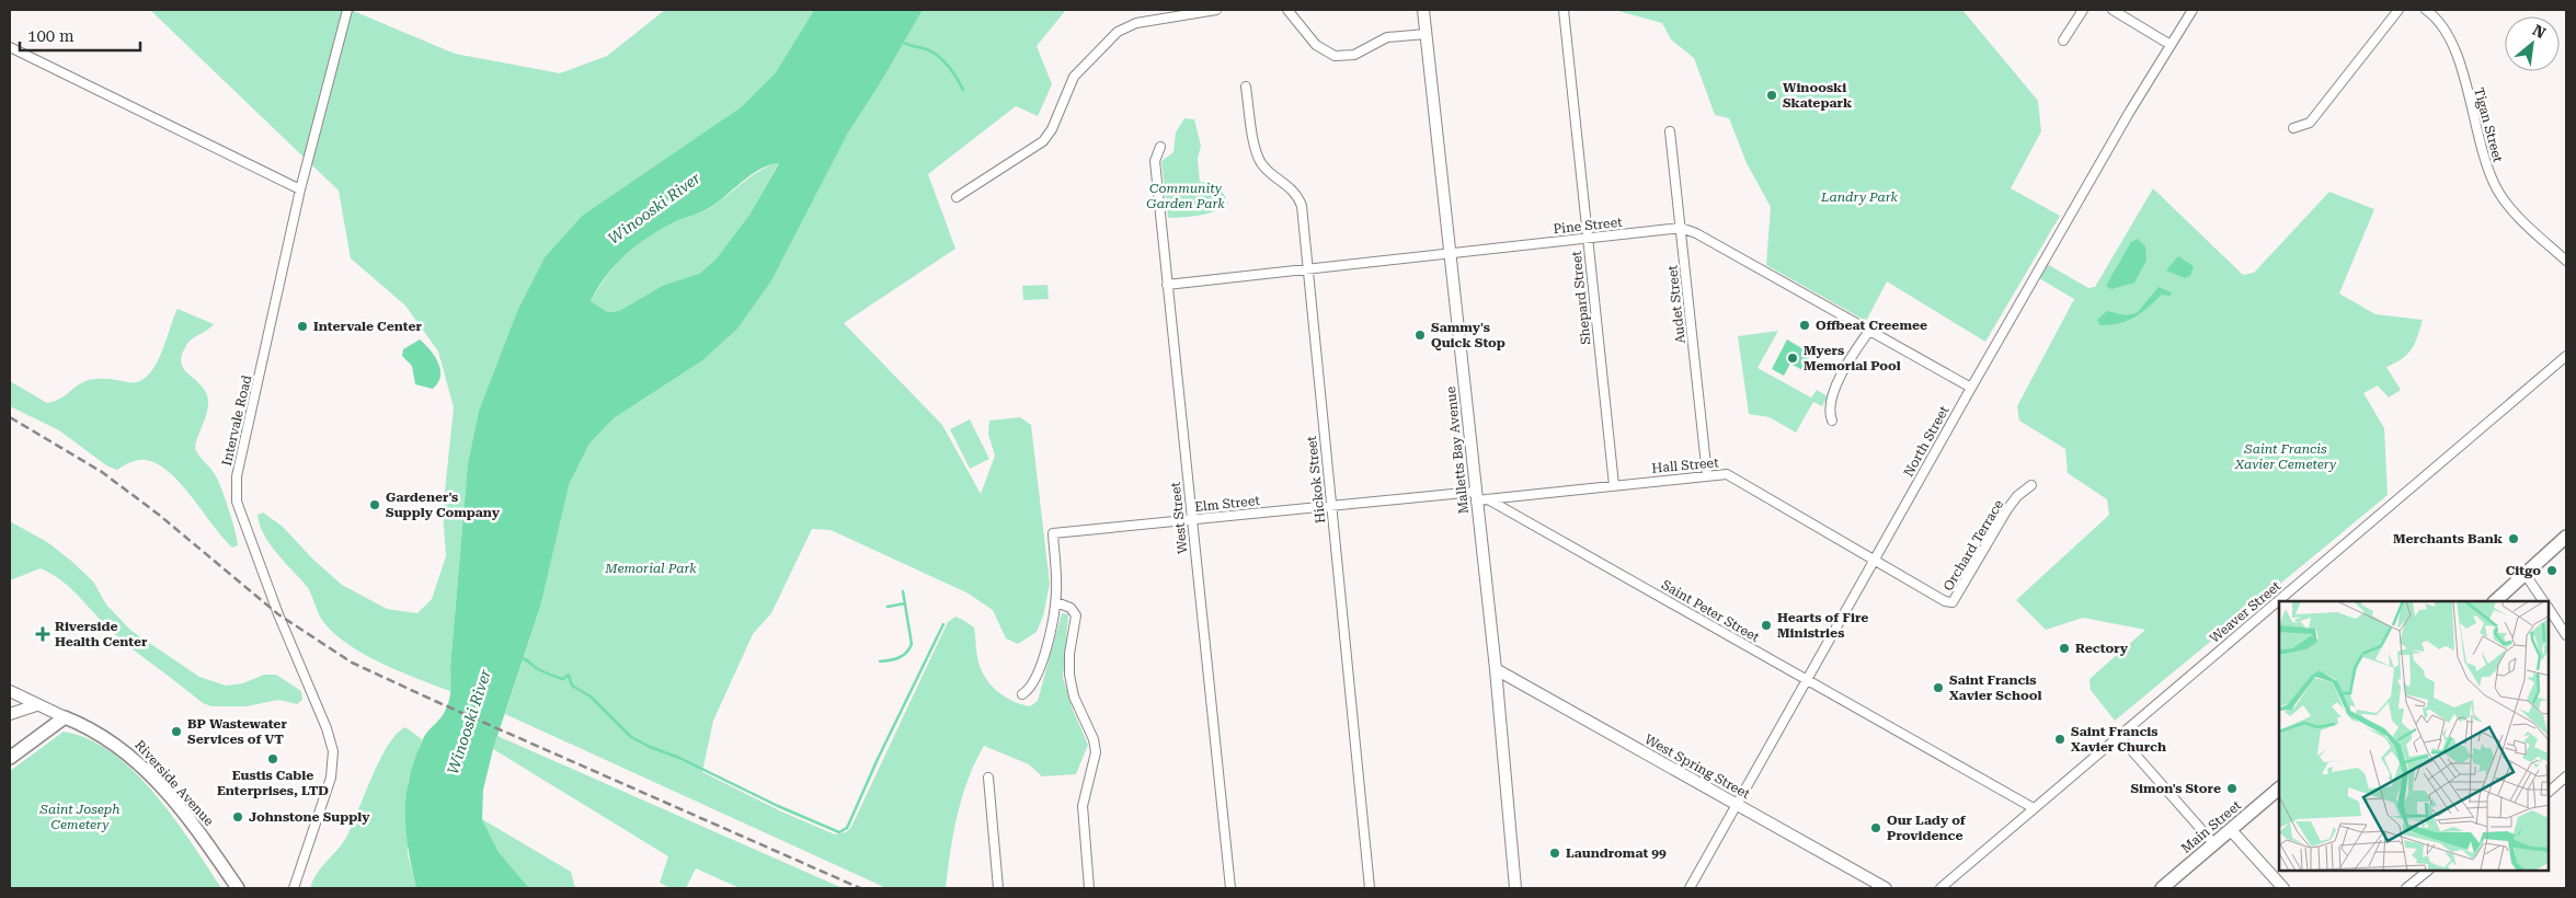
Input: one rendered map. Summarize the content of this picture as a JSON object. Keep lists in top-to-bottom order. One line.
{"streets":{"main road":["Riverside Avenue","Main Street"],"street":["Tigan Street","Pine Street","Shepard Street","Audet Street","Intervale Road","North Street","Malletts Bay Avenue","Hall Street","Hickok Street","Elm Street","West Street","Orchard Terrace","Saint Peter Street","Weaver Street","West Spring Street"]},"crossings":[["Pine Street","Shepard Street"],["Pine Street","Audet Street"],["Pine Street","Malletts Bay Avenue"],["Pine Street","Hickok Street"],["Pine Street","West Street"],["Shepard Street","Hall Street"],["Audet Street","Hall Street"],["North Street","Hall Street"],["North Street","Orchard Terrace"],["North Street","Saint Peter Street"],["North Street","West Spring Street"],["Malletts Bay Avenue","Hall Street"],["Malletts Bay Avenue","Elm Street"],["Malletts Bay Avenue","West Spring Street"],["Hall Street","Elm Street"],["Hall Street","Orchard Terrace"],["Hall Street","Saint Peter Street"],["Hickok Street","Elm Street"],["Elm Street","West Street"],["Saint Peter Street","Weaver Street"]],"water":["Winooski River"],"parks":["Community Garden Park","Landry Park","Saint Francis Xavier Cemetery","Memorial Park","Saint Joseph Cemetery"],"places":{"other":["Winooski Skatepark","Offbeat Creemee","Intervale Center","Sammy's Quick Stop","Myers Memorial Pool","Gardener's Supply Company","Merchants Bank","Citgo","Hearts of Fire Ministries","Rectory","Saint Francis Xavier School","BP Wastewater Services of VT","Saint Francis Xavier Church","Eustis Cable Enterprises, LTD","Simon's Store","Johnstone Supply","Our Lady of Providence","Laundromat 99"],"health":["Riverside Health Center"]},"scale_bar":"100 m","north":"top right"}
